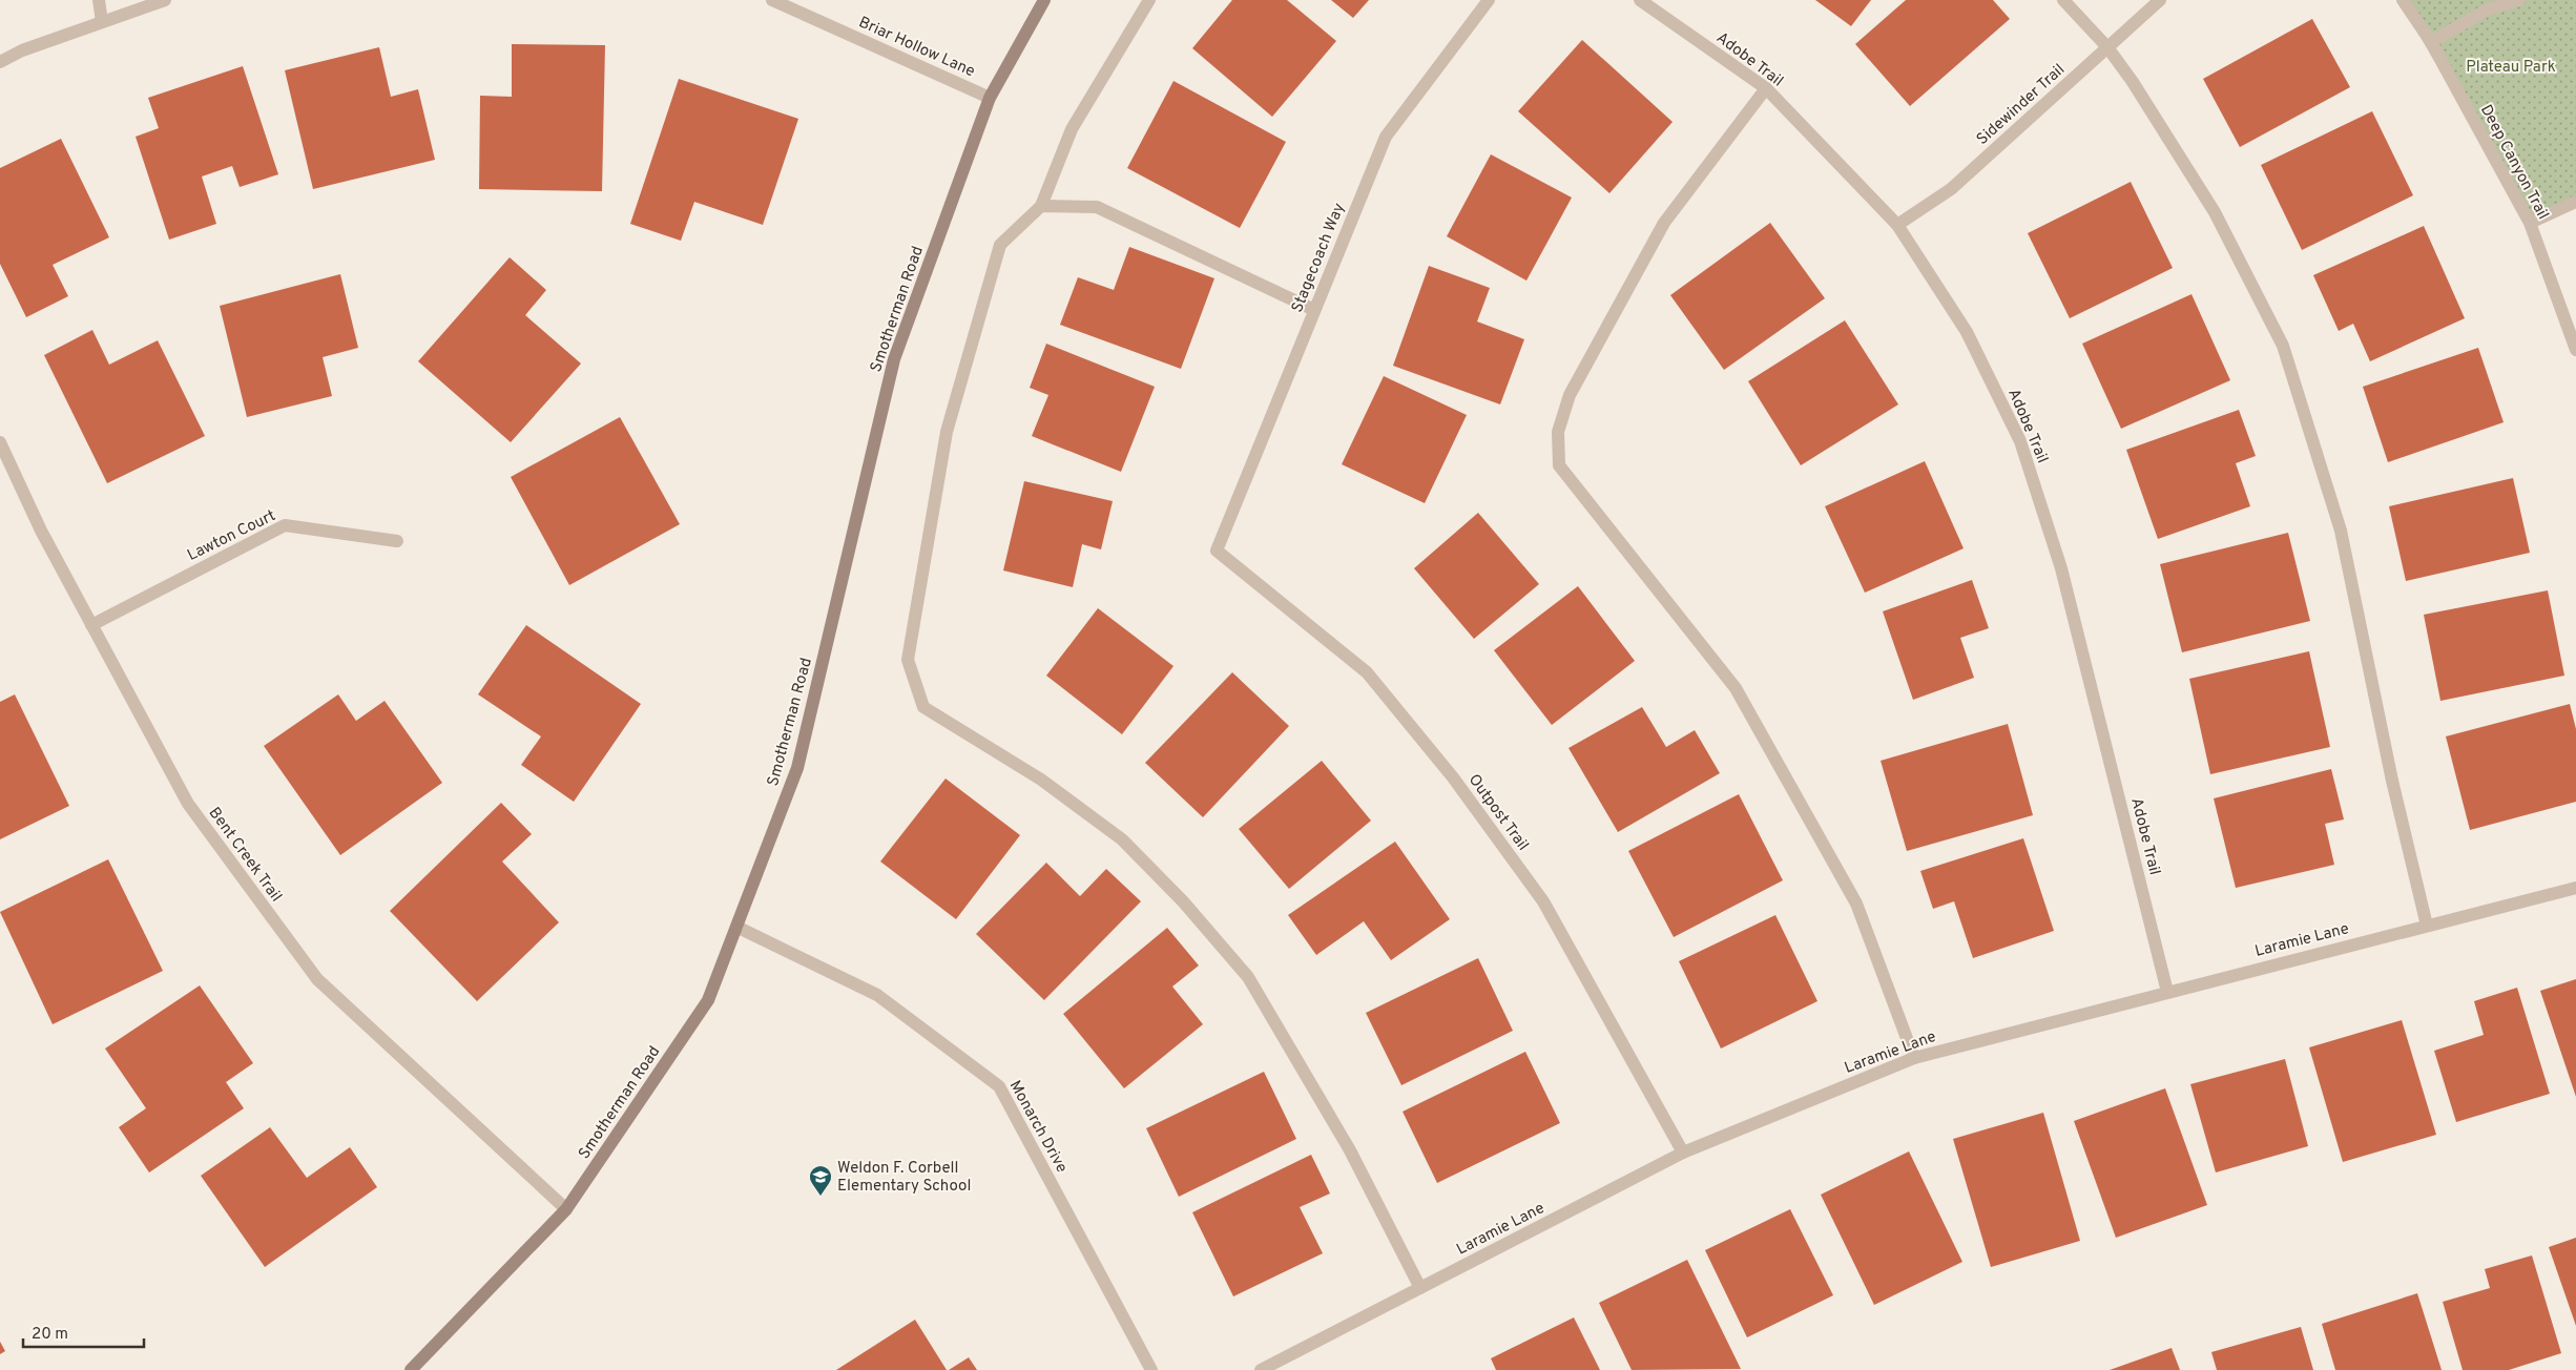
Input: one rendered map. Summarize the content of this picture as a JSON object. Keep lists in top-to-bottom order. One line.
{"streets":{"street":["Briar Hollow Lane","Adobe Trail","Sidewinder Trail","Deep Canyon Trail","Stagecoach Way","Smotherman Road","Lawton Court","Outpost Trail","Bent Creek Trail","Laramie Lane","Monarch Drive"]},"crossings":[["Briar Hollow Lane","Smotherman Road"],["Adobe Trail","Sidewinder Trail"],["Adobe Trail","Laramie Lane"],["Stagecoach Way","Outpost Trail"],["Smotherman Road","Bent Creek Trail"],["Smotherman Road","Monarch Drive"],["Lawton Court","Bent Creek Trail"],["Outpost Trail","Laramie Lane"]],"parks":["Plateau Park"],"places":{"school or university":["Weldon F. Corbell Elementary School"]},"scale_bar":"20 m"}
